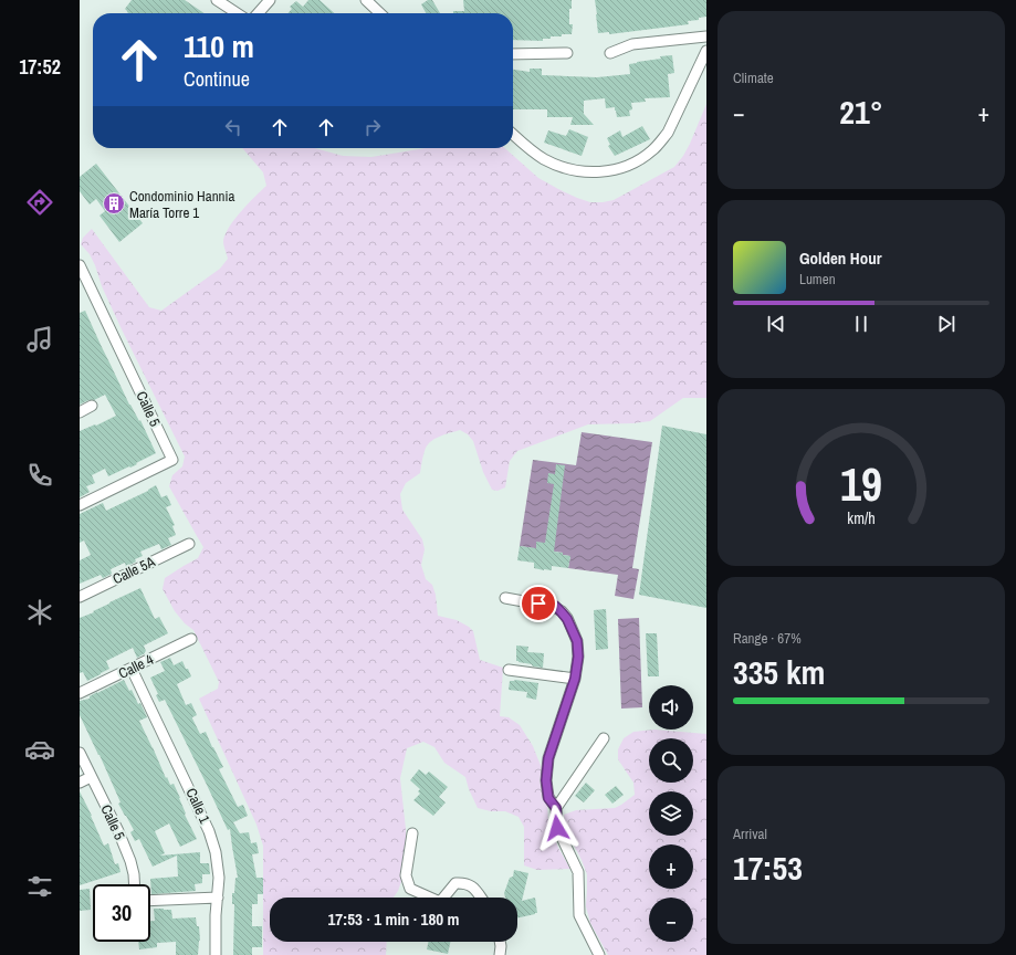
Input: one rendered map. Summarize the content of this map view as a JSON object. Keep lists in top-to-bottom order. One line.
{"streets":{"street":["Calle 5","Calle 5A","Calle 4","Calle 1"]},"crossings":[["Calle 4","Calle 1"]],"places":{"building":["Condominio Hannia María Torre 1"]},"page":{"tabs":"17:52","tile":["Climate",["Range · 67%","335 km"],["Arrival","17:53"]],"turn":["110 m","Continue"],"heat":["−","21°","+"],"song":["Golden Hour","Lumen"],"map_buttons":["+","−"],"limit":"30","trip":"17:53 · 1 min · 180 m","gauge":["19","km/h"]}}
